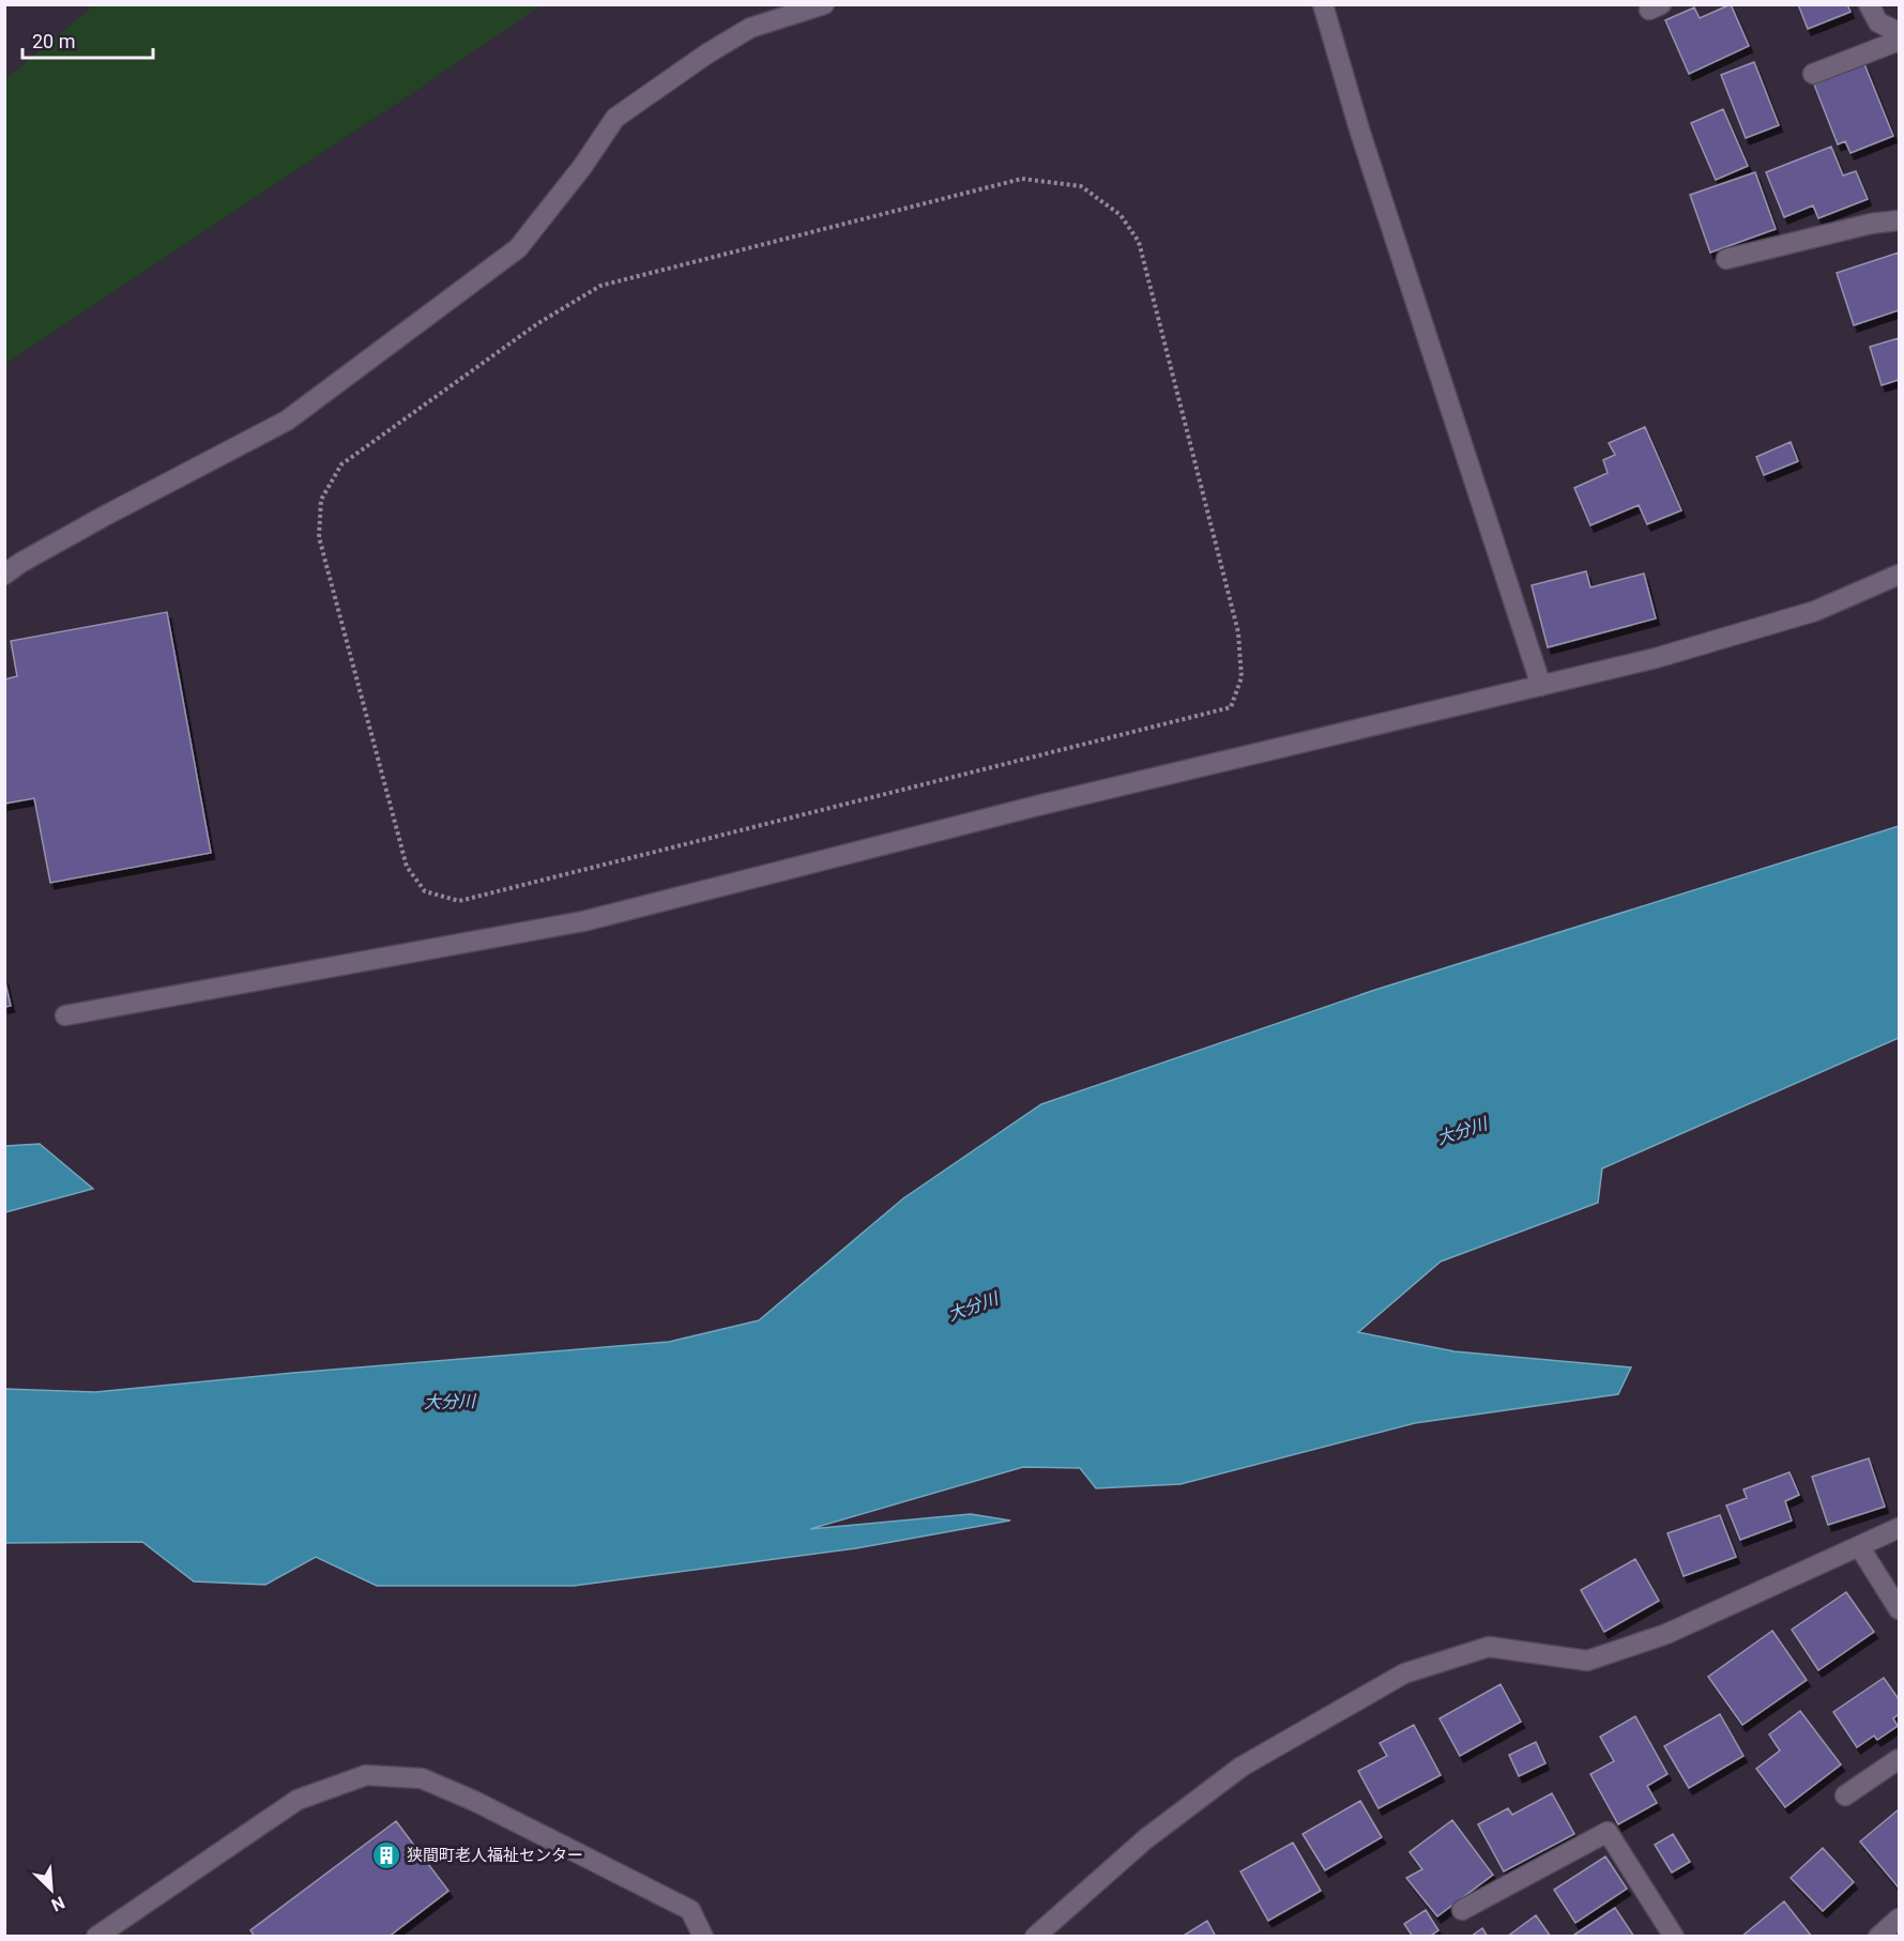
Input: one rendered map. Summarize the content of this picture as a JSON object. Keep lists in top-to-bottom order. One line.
{"water":["大分川"],"places":{"building":["狭間町老人福祉センター"]},"scale_bar":"20 m","north":"bottom right"}
